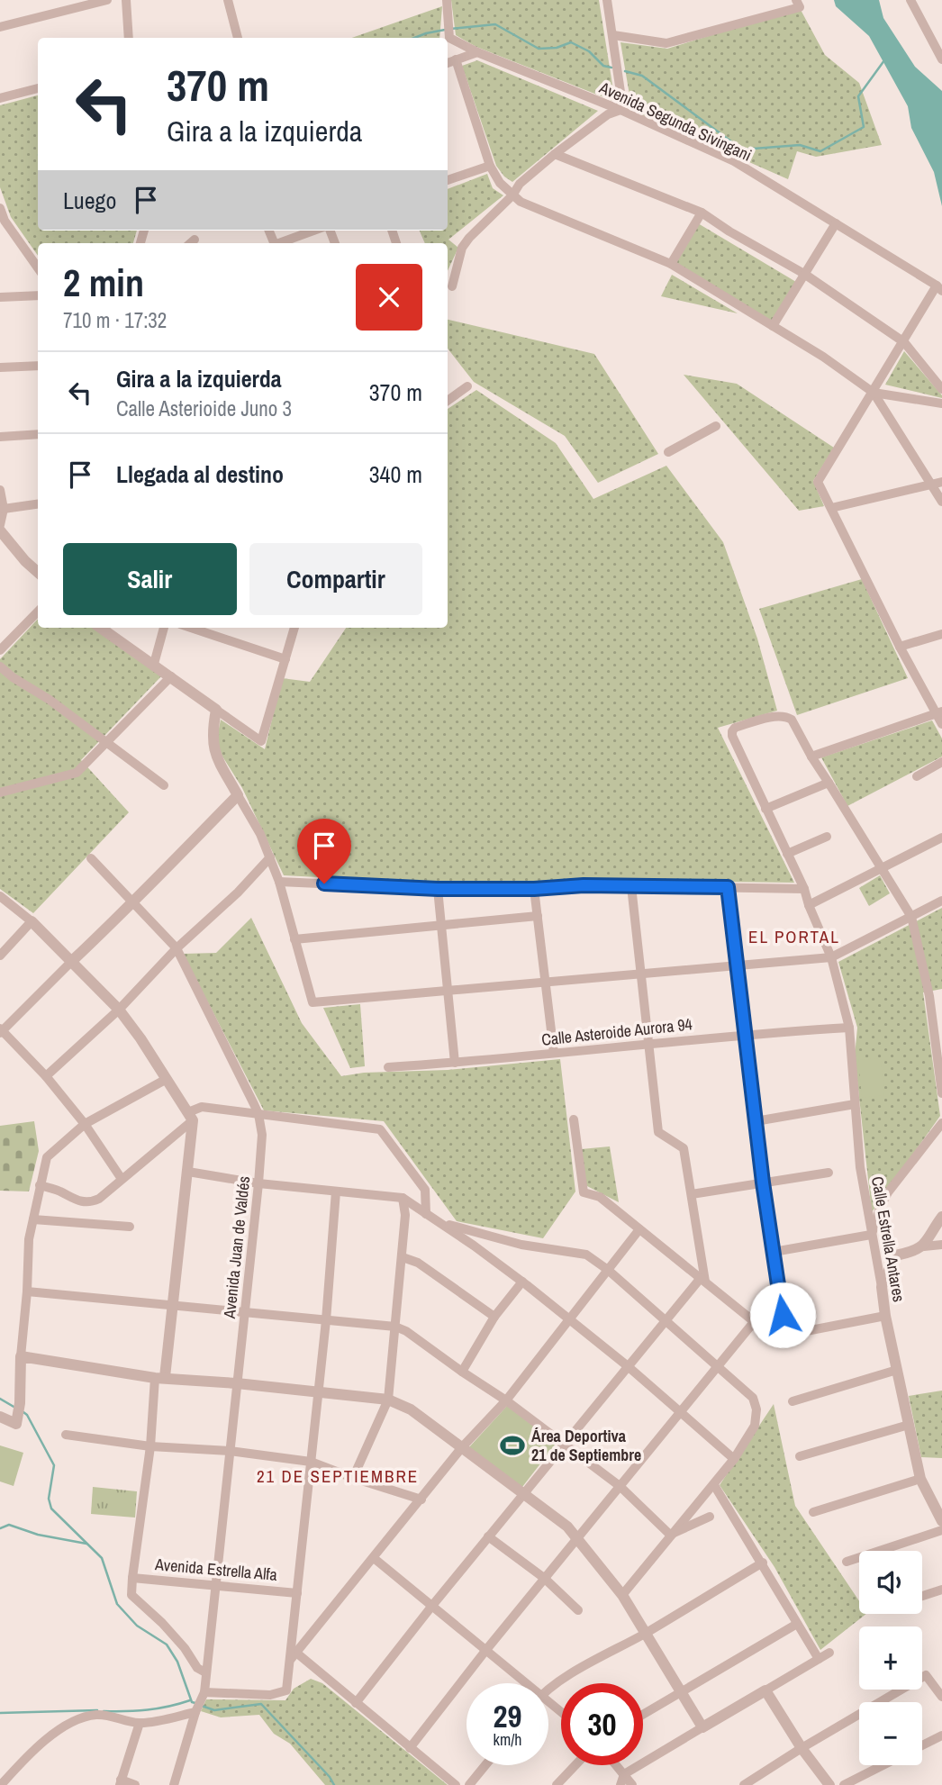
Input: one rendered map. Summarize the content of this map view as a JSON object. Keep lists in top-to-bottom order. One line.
{"streets":{"street":["Avenida Segunda Sivingani","Calle Asteroide Aurora 94","Calle Estrella Antares","Avenida Juan de Valdés","Avenida Estrella Alfa"]},"crossings":[["Calle Asteroide Aurora 94","Calle Estrella Antares"],["Avenida Juan de Valdés","Avenida Estrella Alfa"]],"districts":["EL PORTAL","21 DE SEPTIEMBRE"],"places":{"sports":["Área Deportiva 21 de Septiembre"]},"page":{"turn":["370 m","Gira a la izquierda"],"then":"Luego","heading":["2 min","710 m · 17:32"],"list":[{"name":"Gira a la izquierda","note":"Calle Asterioide Juno 3","value":"370 m"},{"name":"Llegada al destino","value":"340 m"}],"buttons":["Salir","Compartir"],"map_buttons":["+","−"],"speed":"29 km/h","limit":"30"}}
